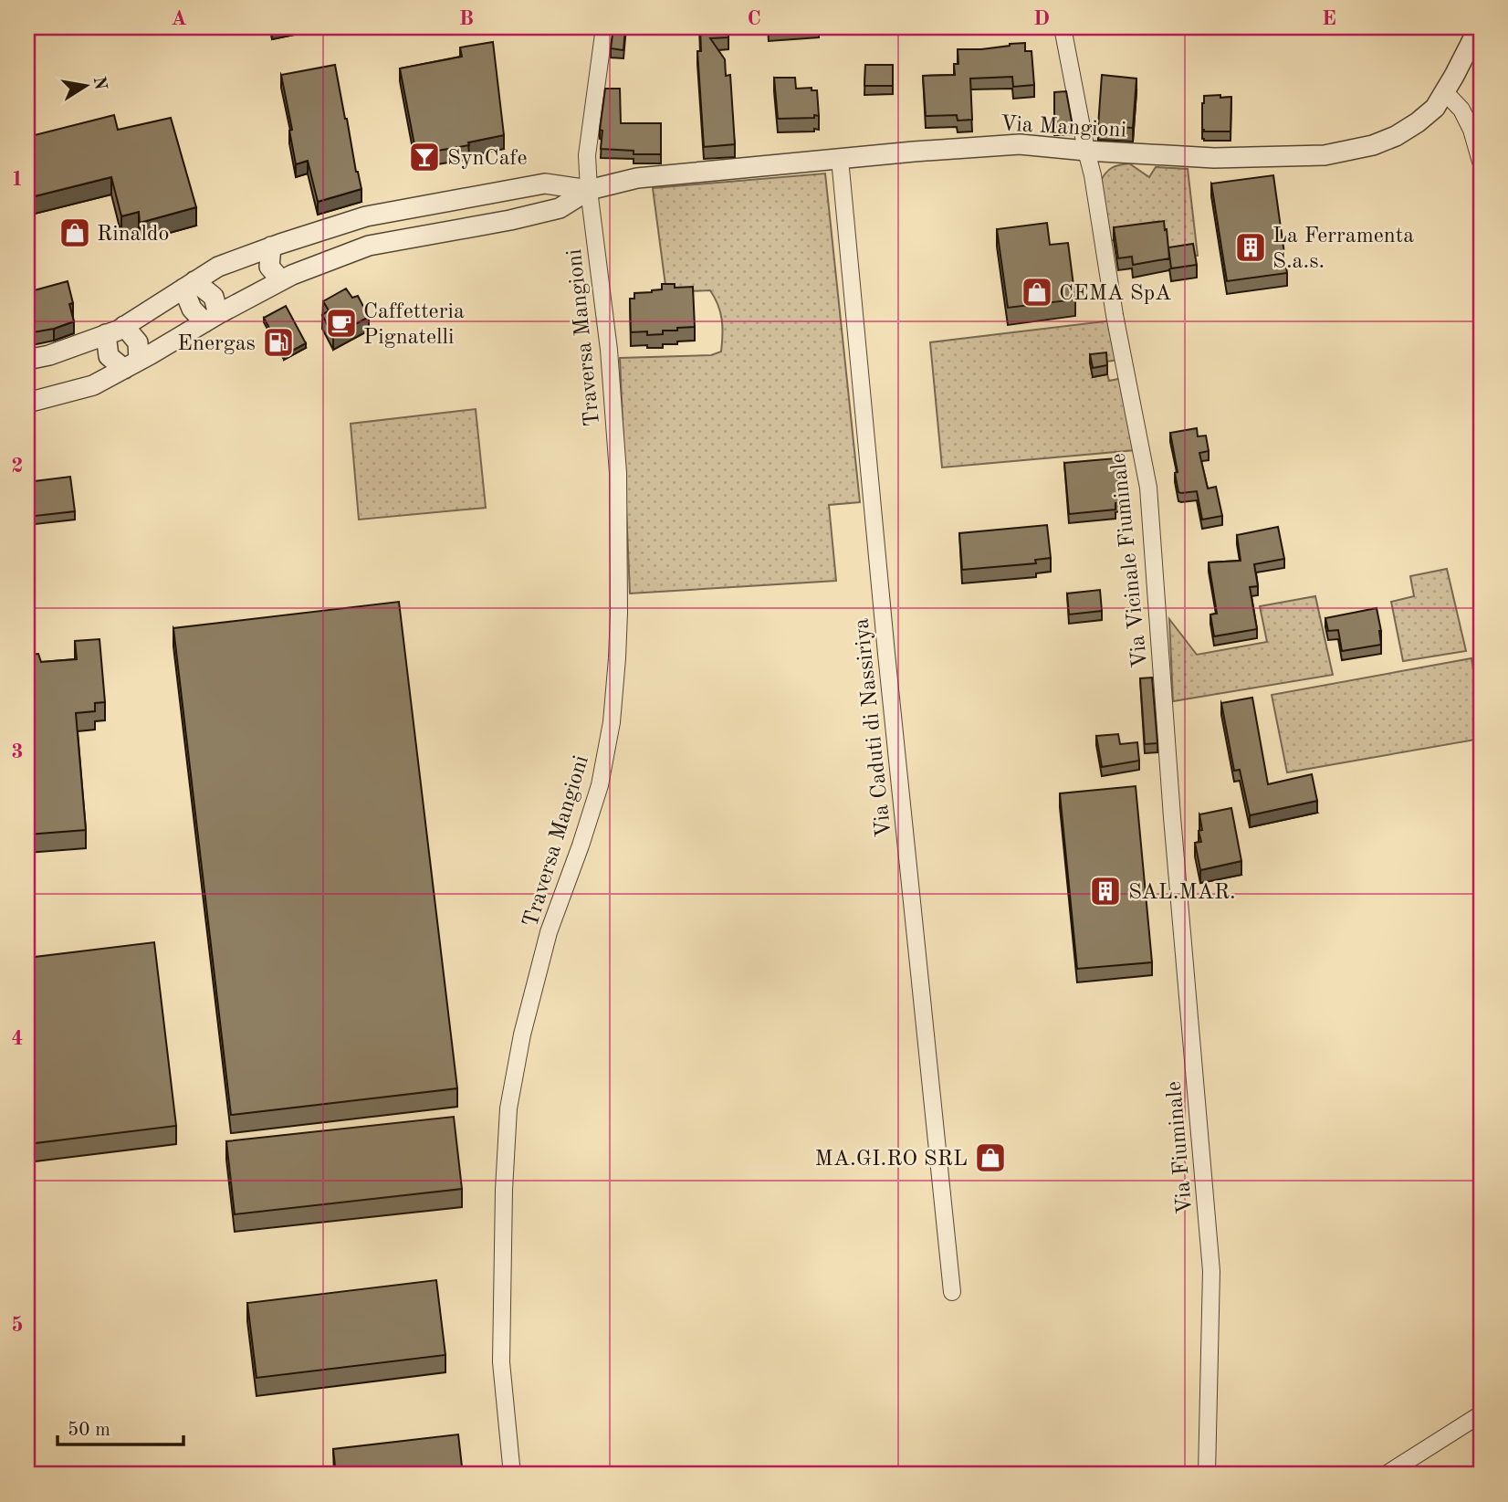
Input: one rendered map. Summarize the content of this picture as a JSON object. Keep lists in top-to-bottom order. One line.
{"streets":{"street":["Via Mangioni","Traversa Mangioni","Via Vicinale Fiuminale","Via Caduti di Nassiriya","Via Fiuminale"]},"crossings":[["Via Mangioni","Traversa Mangioni"],["Via Mangioni","Via Vicinale Fiuminale"],["Via Mangioni","Via Caduti di Nassiriya"],["Via Vicinale Fiuminale","Via Fiuminale"]],"places":{"bar":["SynCafe"],"shop":["Rinaldo","CEMA SpA","MA.GI.RO SRL"],"building":["La Ferramenta S.a.s.","SAL.MAR."],"cafe":["Caffetteria Pignatelli"],"fuel station":["Energas"]},"scale_bar":"50 m","north":"right","grid":{"columns":["A","B","C","D","E"],"rows":["1","2","3","4","5"]}}
